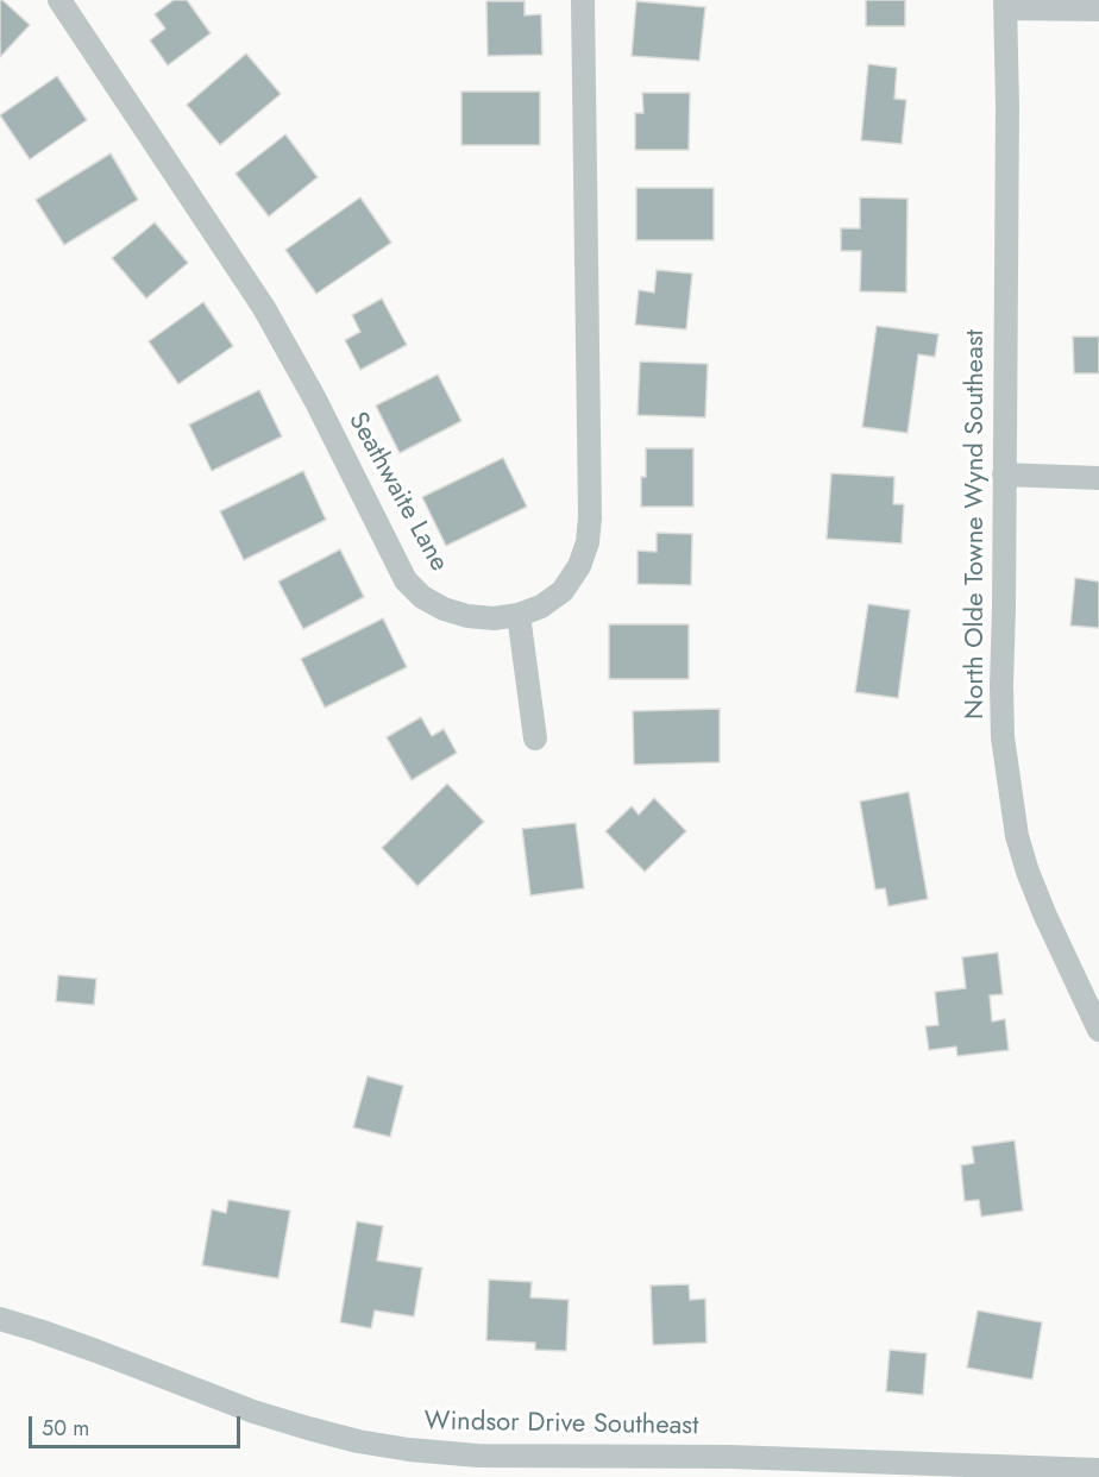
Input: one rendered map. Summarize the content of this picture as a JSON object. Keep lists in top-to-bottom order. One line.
{"streets":{"street":["Seathwaite Lane","North Olde Towne Wynd Southeast","Windsor Drive Southeast"]},"scale_bar":"50 m"}
